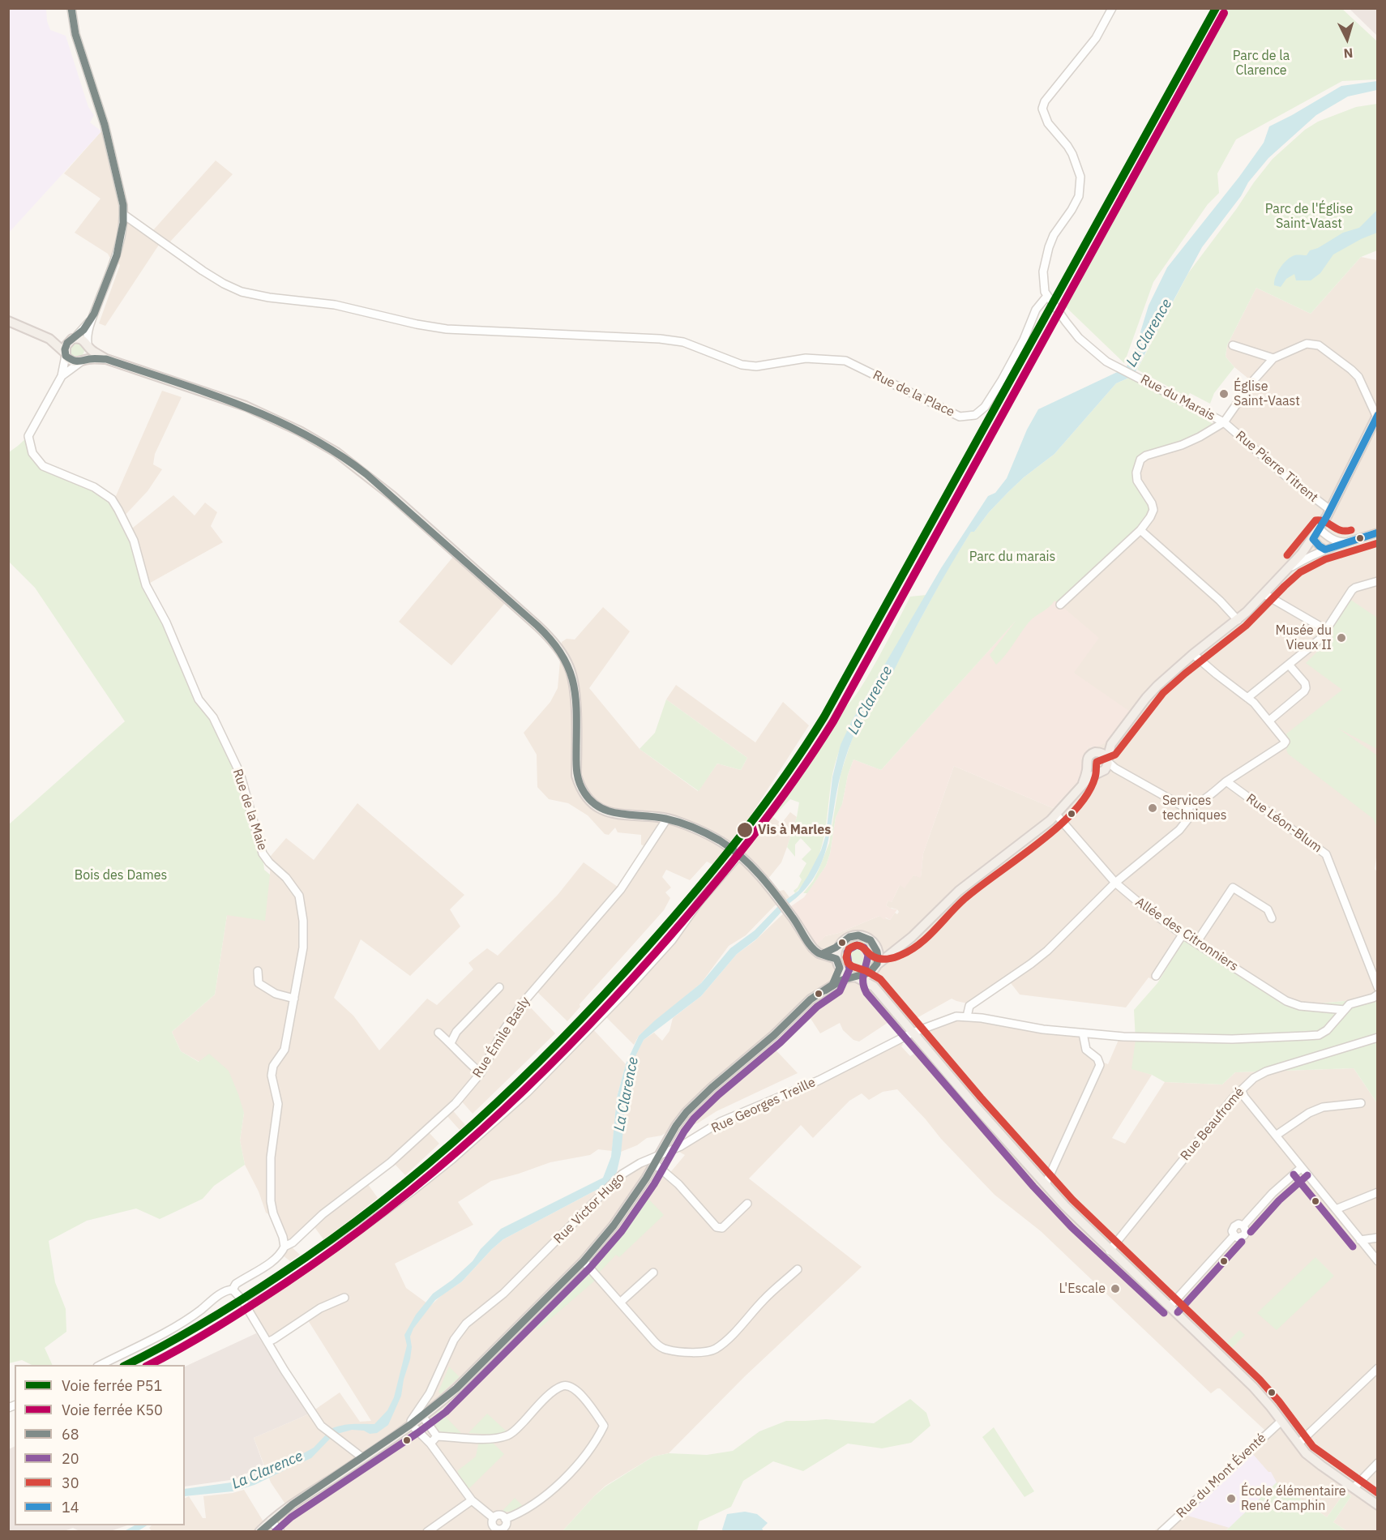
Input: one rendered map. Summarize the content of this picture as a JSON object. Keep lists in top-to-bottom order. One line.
{"streets":{"street":["Rue de la Place","Rue du Marais","Rue Pierre Titrent","Rue de la Maie","Rue Léon-Blum","Allée des Citronniers","Rue Émile Basly","Rue Georges Treille","Rue Beaufromé","Rue Victor Hugo","Rue du Mont Éventé"]},"crossings":[["Rue de la Place","Rue du Marais"],["Rue du Marais","Rue Pierre Titrent"],["Rue de la Maie","Rue Émile Basly"],["Allée des Citronniers","Rue Georges Treille"],["Rue Georges Treille","Rue Victor Hugo"]],"water":["La Clarence"],"parks":["Parc de la Clarence","Parc de l'Église Saint-Vaast","Parc du marais","Bois des Dames"],"places":["Église Saint-Vaast","Musée du Vieux II","Services techniques","Vis à Marles","L'Escale","École élémentaire René Camphin"],"lines":["rail line P51","transit line 68","rail line K50","transit line 14","transit line 30","transit line 20"],"legend":["Voie ferrée P51","Voie ferrée K50","68","20","30","14"],"north":"bottom"}
